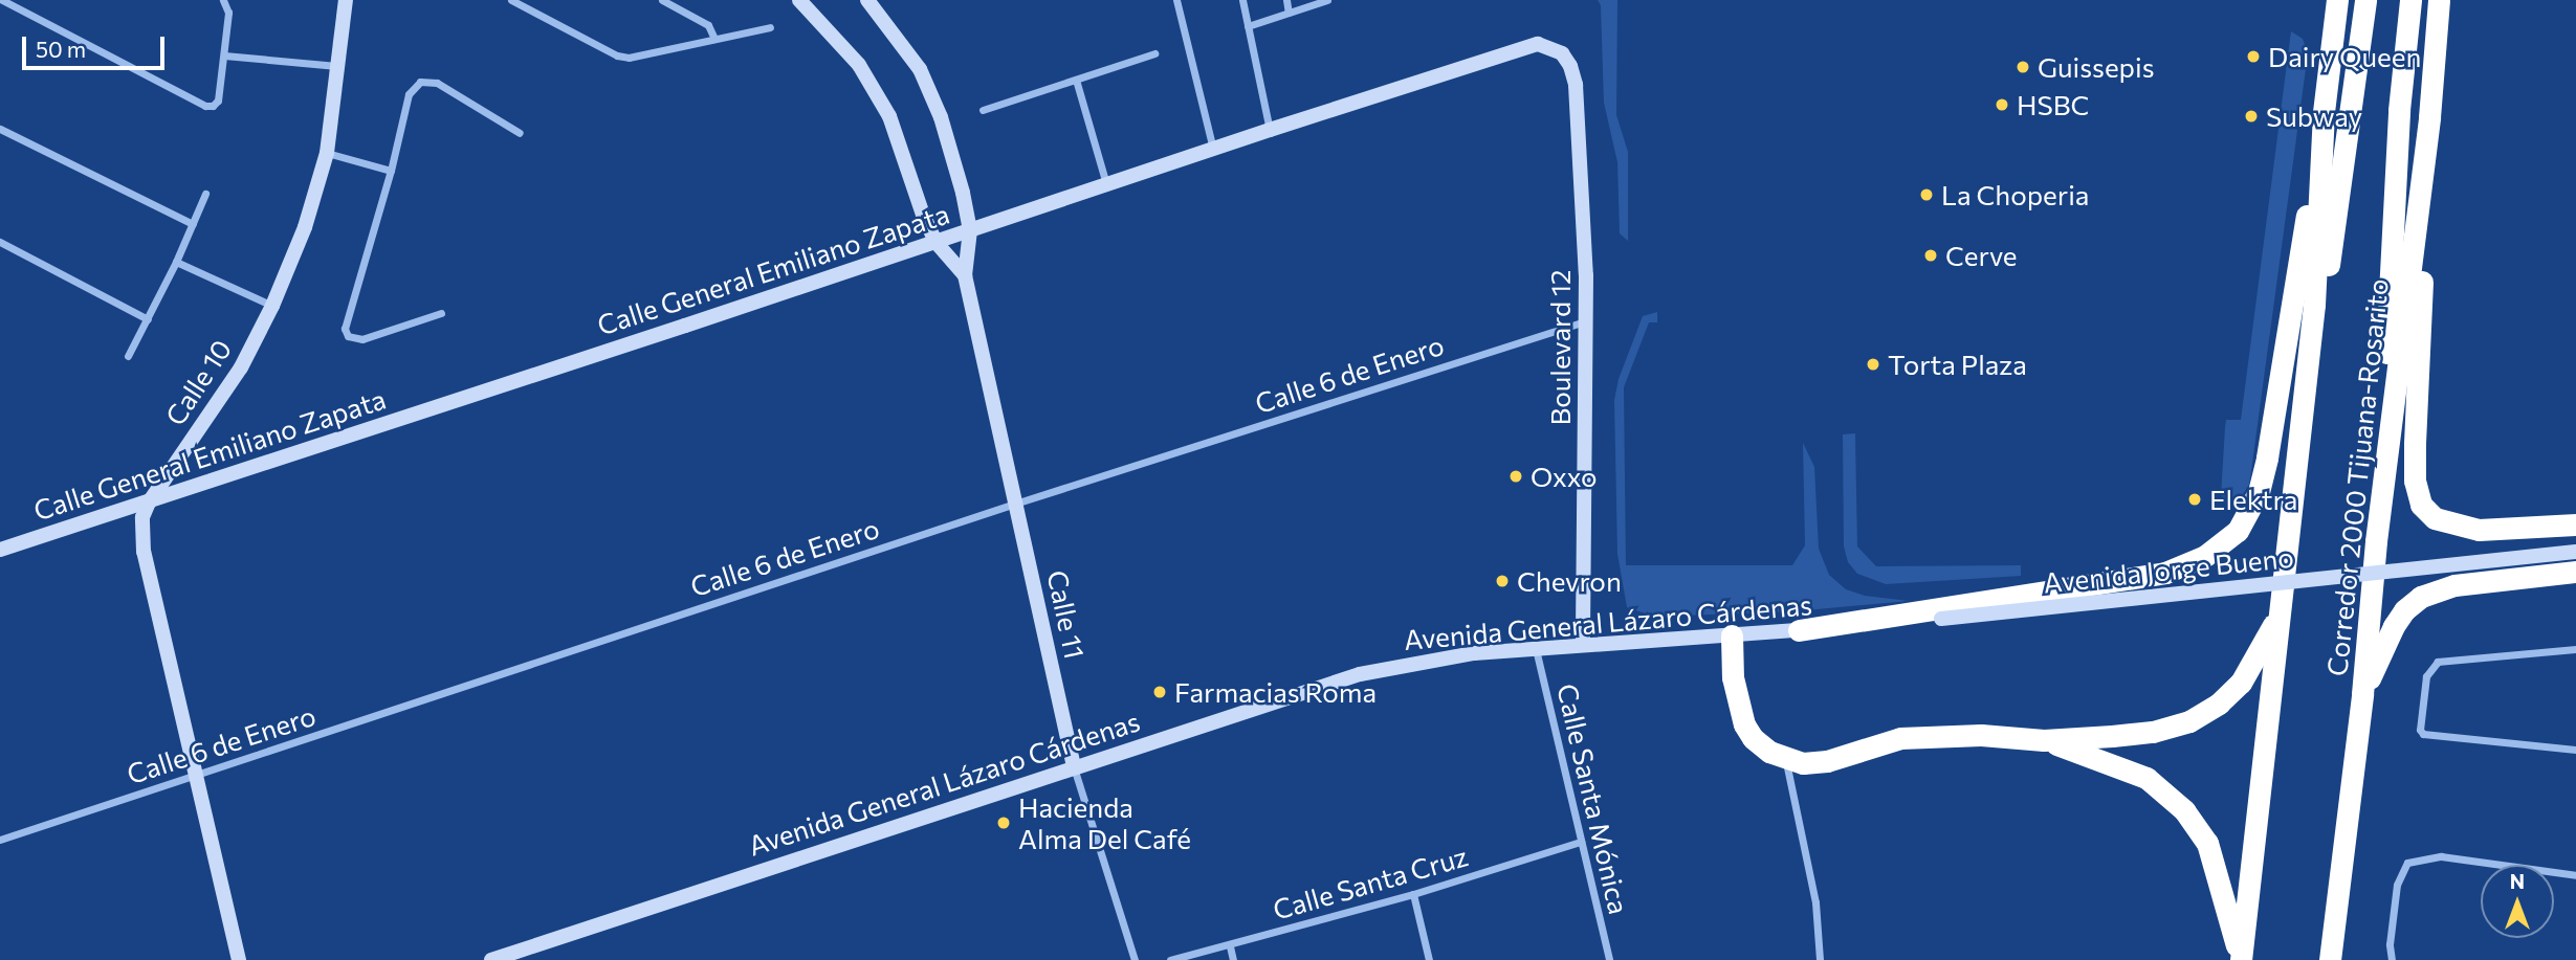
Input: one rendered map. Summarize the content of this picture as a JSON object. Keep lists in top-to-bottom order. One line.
{"streets":{"highway":["Corredor 2000 Tijuana-Rosarito"],"main road":["Calle General Emiliano Zapata","Boulevard 12","Calle 10","Avenida Jorge Bueno","Calle 11","Avenida General Lázaro Cárdenas"],"street":["Calle 6 de Enero","Calle Santa Mónica","Calle Santa Cruz"]},"crossings":[["Calle General Emiliano Zapata","Boulevard 12"],["Calle General Emiliano Zapata","Calle 10"],["Calle General Emiliano Zapata","Calle 11"],["Boulevard 12","Calle 6 de Enero"],["Boulevard 12","Avenida General Lázaro Cárdenas"],["Calle 6 de Enero","Calle 10"],["Calle 6 de Enero","Calle 11"],["Avenida Jorge Bueno","Avenida General Lázaro Cárdenas"],["Calle 11","Avenida General Lázaro Cárdenas"],["Avenida General Lázaro Cárdenas","Calle Santa Mónica"],["Calle Santa Mónica","Calle Santa Cruz"]],"places":["Dairy Queen","Guissepis","HSBC","Subway","La Choperia","Cerve","Torta Plaza","Oxxo","Elektra","Chevron","Farmacias Roma","Hacienda Alma Del Café"],"scale_bar":"50 m","north":"top"}
